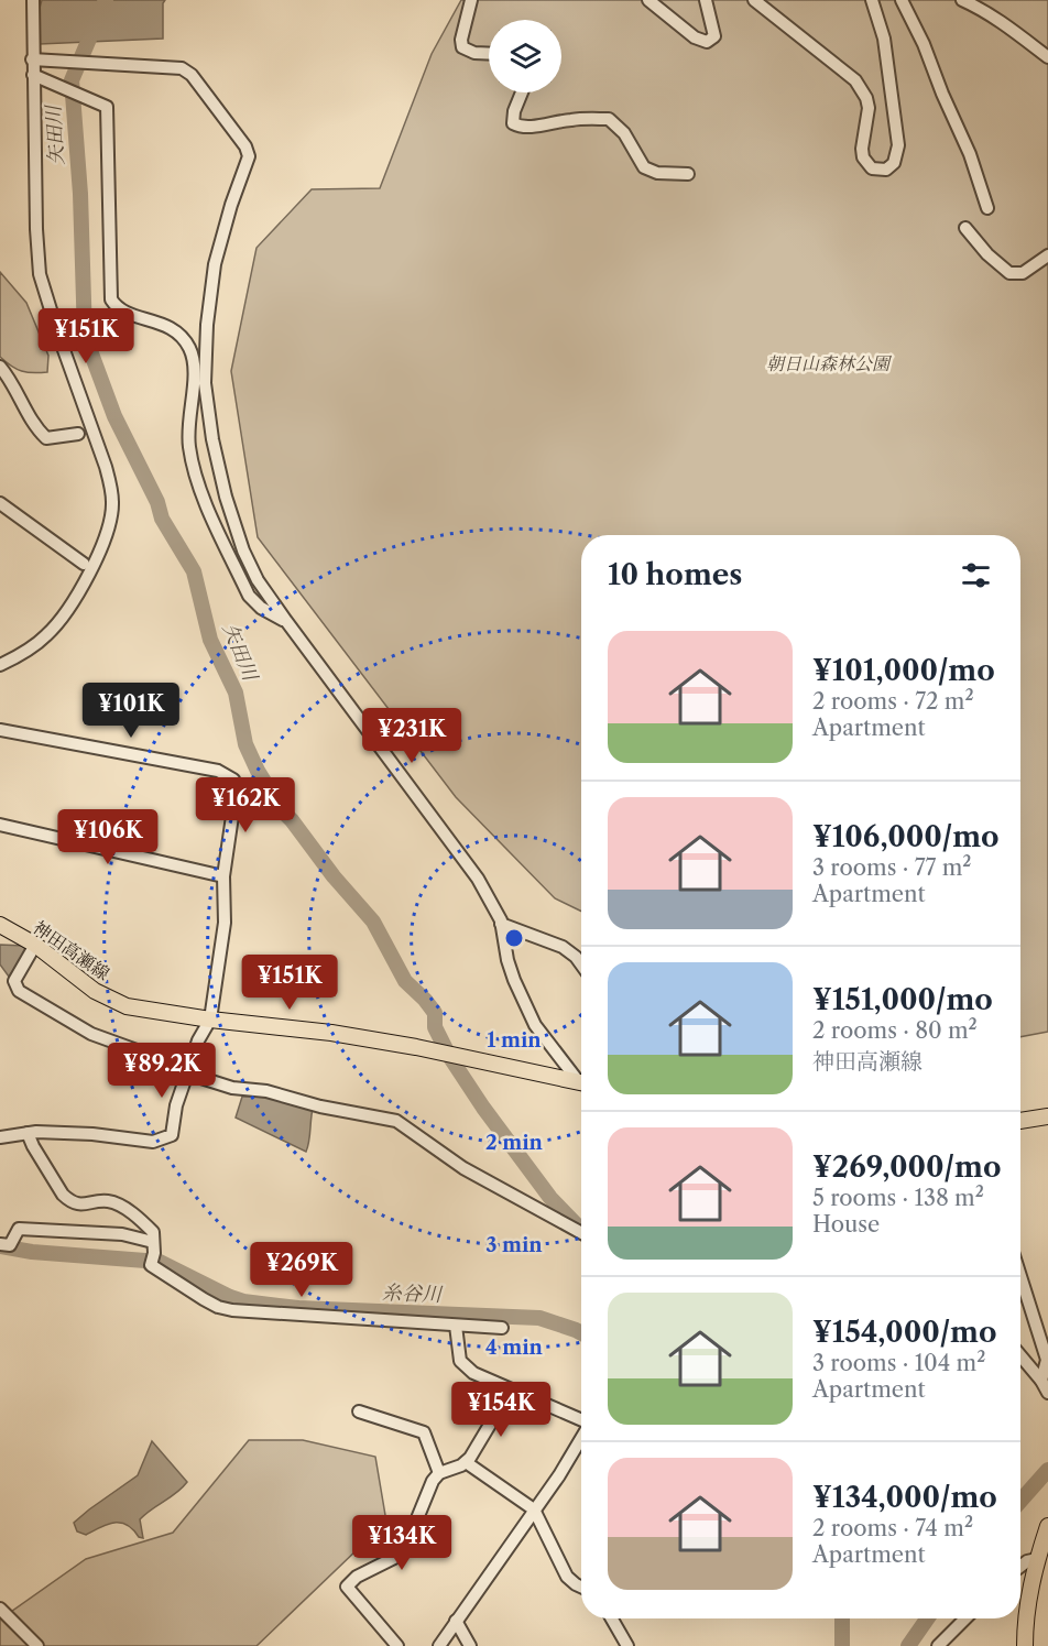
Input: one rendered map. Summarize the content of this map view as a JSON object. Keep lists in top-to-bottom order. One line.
{"streets":{"main road":["神田高瀬線"]},"water":["矢田川","糸谷川"],"parks":["朝日山森林公園"],"page":{"price":["¥151K","¥101K","¥231K","¥162K","¥106K","¥151K","¥89.2K","¥269K","¥154K","¥134K"],"heading":"10 homes","list":[{"name":"¥101,000/mo","note":"2 rooms · 72 m² · Apartment"},{"name":"¥106,000/mo","note":"3 rooms · 77 m² · Apartment"},{"name":"¥151,000/mo","note":"2 rooms · 80 m² · 神田高瀬線"},{"name":"¥269,000/mo","note":"5 rooms · 138 m² · House"},{"name":"¥154,000/mo","note":"3 rooms · 104 m² · Apartment"},{"name":"¥134,000/mo","note":"2 rooms · 74 m² · Apartment"}]},"rings":["1 min","2 min","3 min","4 min"]}
